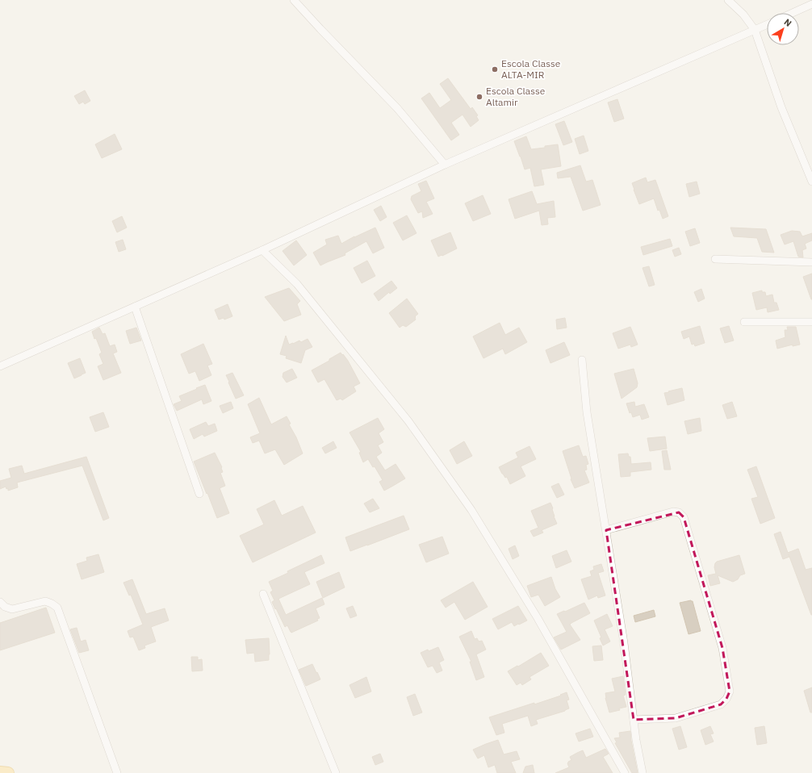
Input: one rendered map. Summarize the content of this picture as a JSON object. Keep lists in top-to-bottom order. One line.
{"places":["Escola Classe ALTA-MIR","Escola Classe Altamir"],"north":"top right"}
